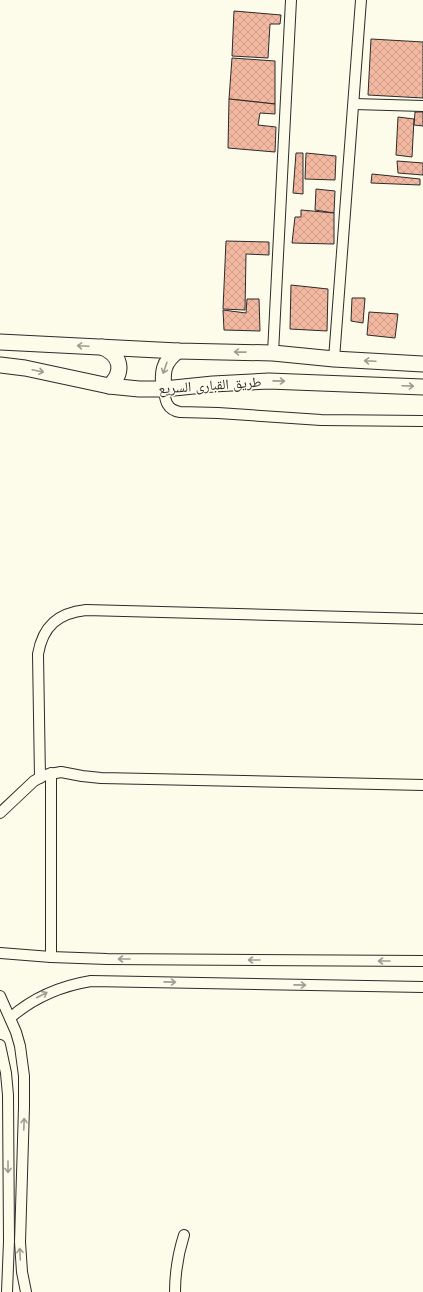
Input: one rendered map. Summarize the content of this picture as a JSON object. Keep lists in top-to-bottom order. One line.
{"streets":{"highway":["طريق القبارى السريع"]}}
